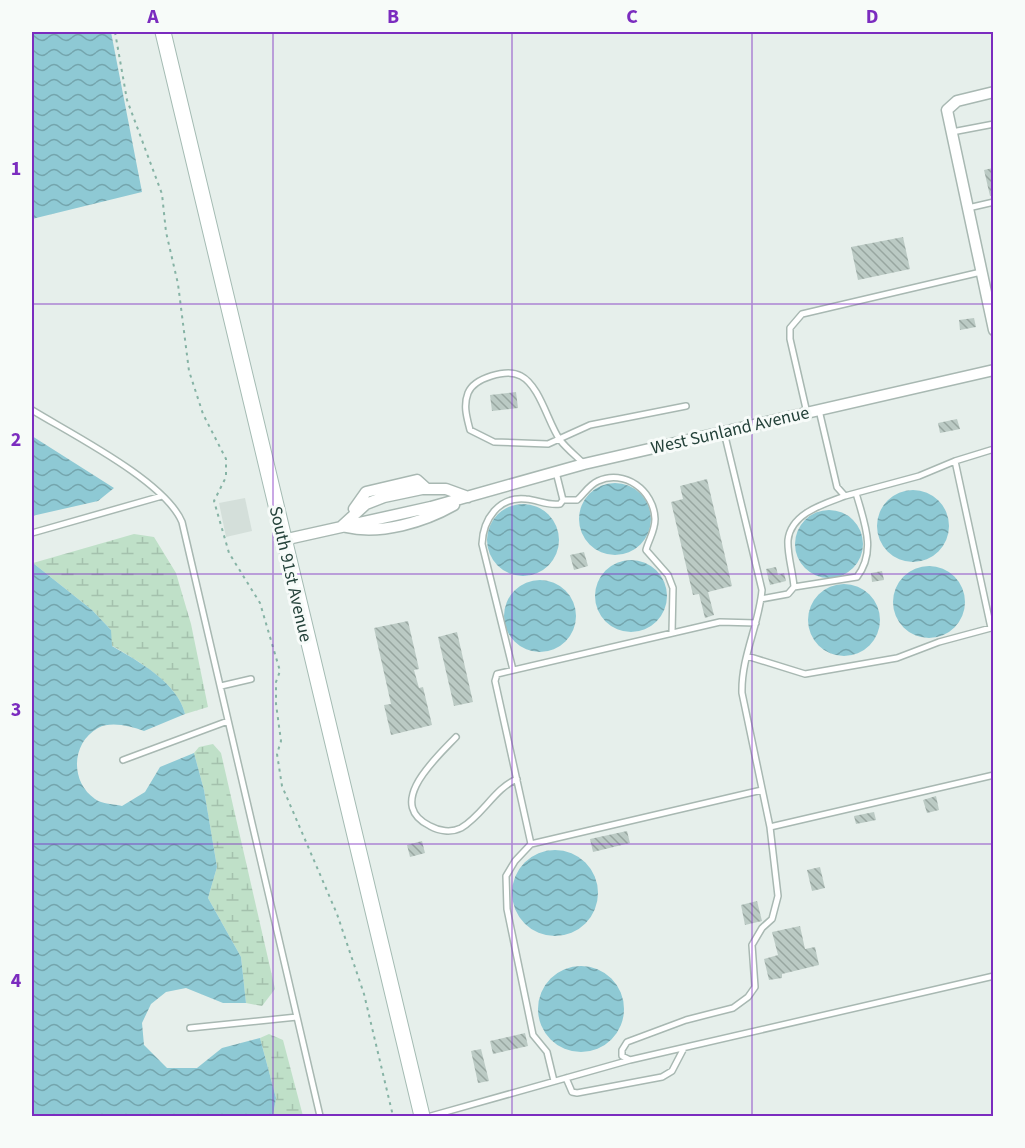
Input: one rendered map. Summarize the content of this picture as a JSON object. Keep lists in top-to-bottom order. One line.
{"streets":{"main road":["South 91st Avenue"],"street":["West Sunland Avenue"]},"crossings":[["West Sunland Avenue","South 91st Avenue"]],"grid":{"columns":["A","B","C","D"],"rows":["1","2","3","4"]}}
